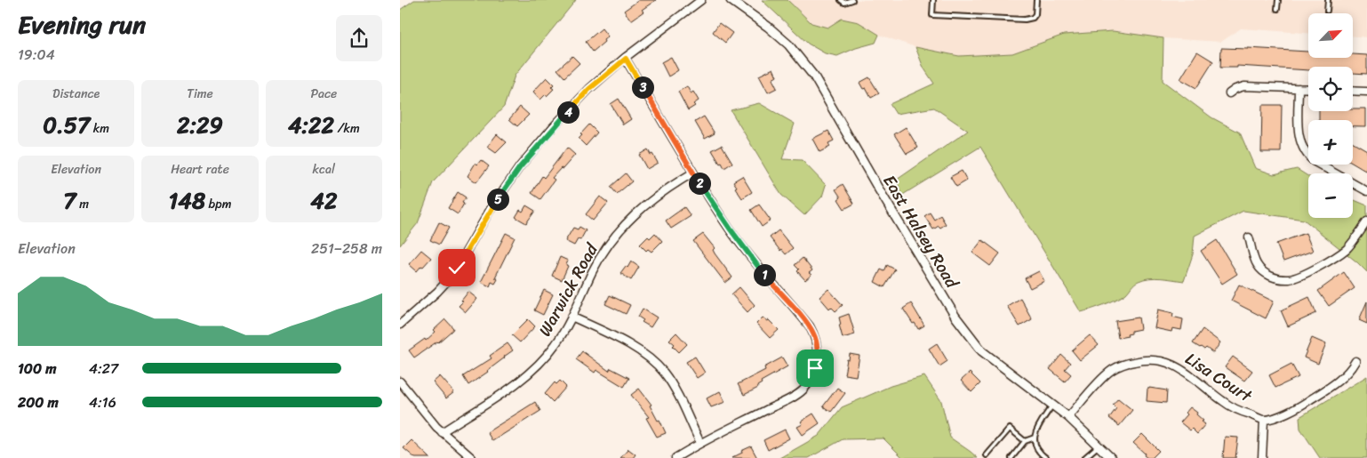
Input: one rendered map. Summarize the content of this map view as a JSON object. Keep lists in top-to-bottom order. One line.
{"streets":{"street":["East Halsey Road","Warwick Road","Lisa Court"]},"crossings":[["East Halsey Road","Lisa Court"]],"north":"top right","page":{"heading":["Evening run","19:04"],"map_buttons":["+","−"],"stats":[["Distance","0.57 km"],["Time","2:29"],["Pace","4:22 /km"],["Elevation","7 m"],["Heart rate","148 bpm"],["kcal","42"]],"pins":["3","4","2","5","1"],"chart":["Elevation","251–258 m"],"list":[{"name":"100 m","note":"4:27"},{"name":"200 m","note":"4:16"}]}}
